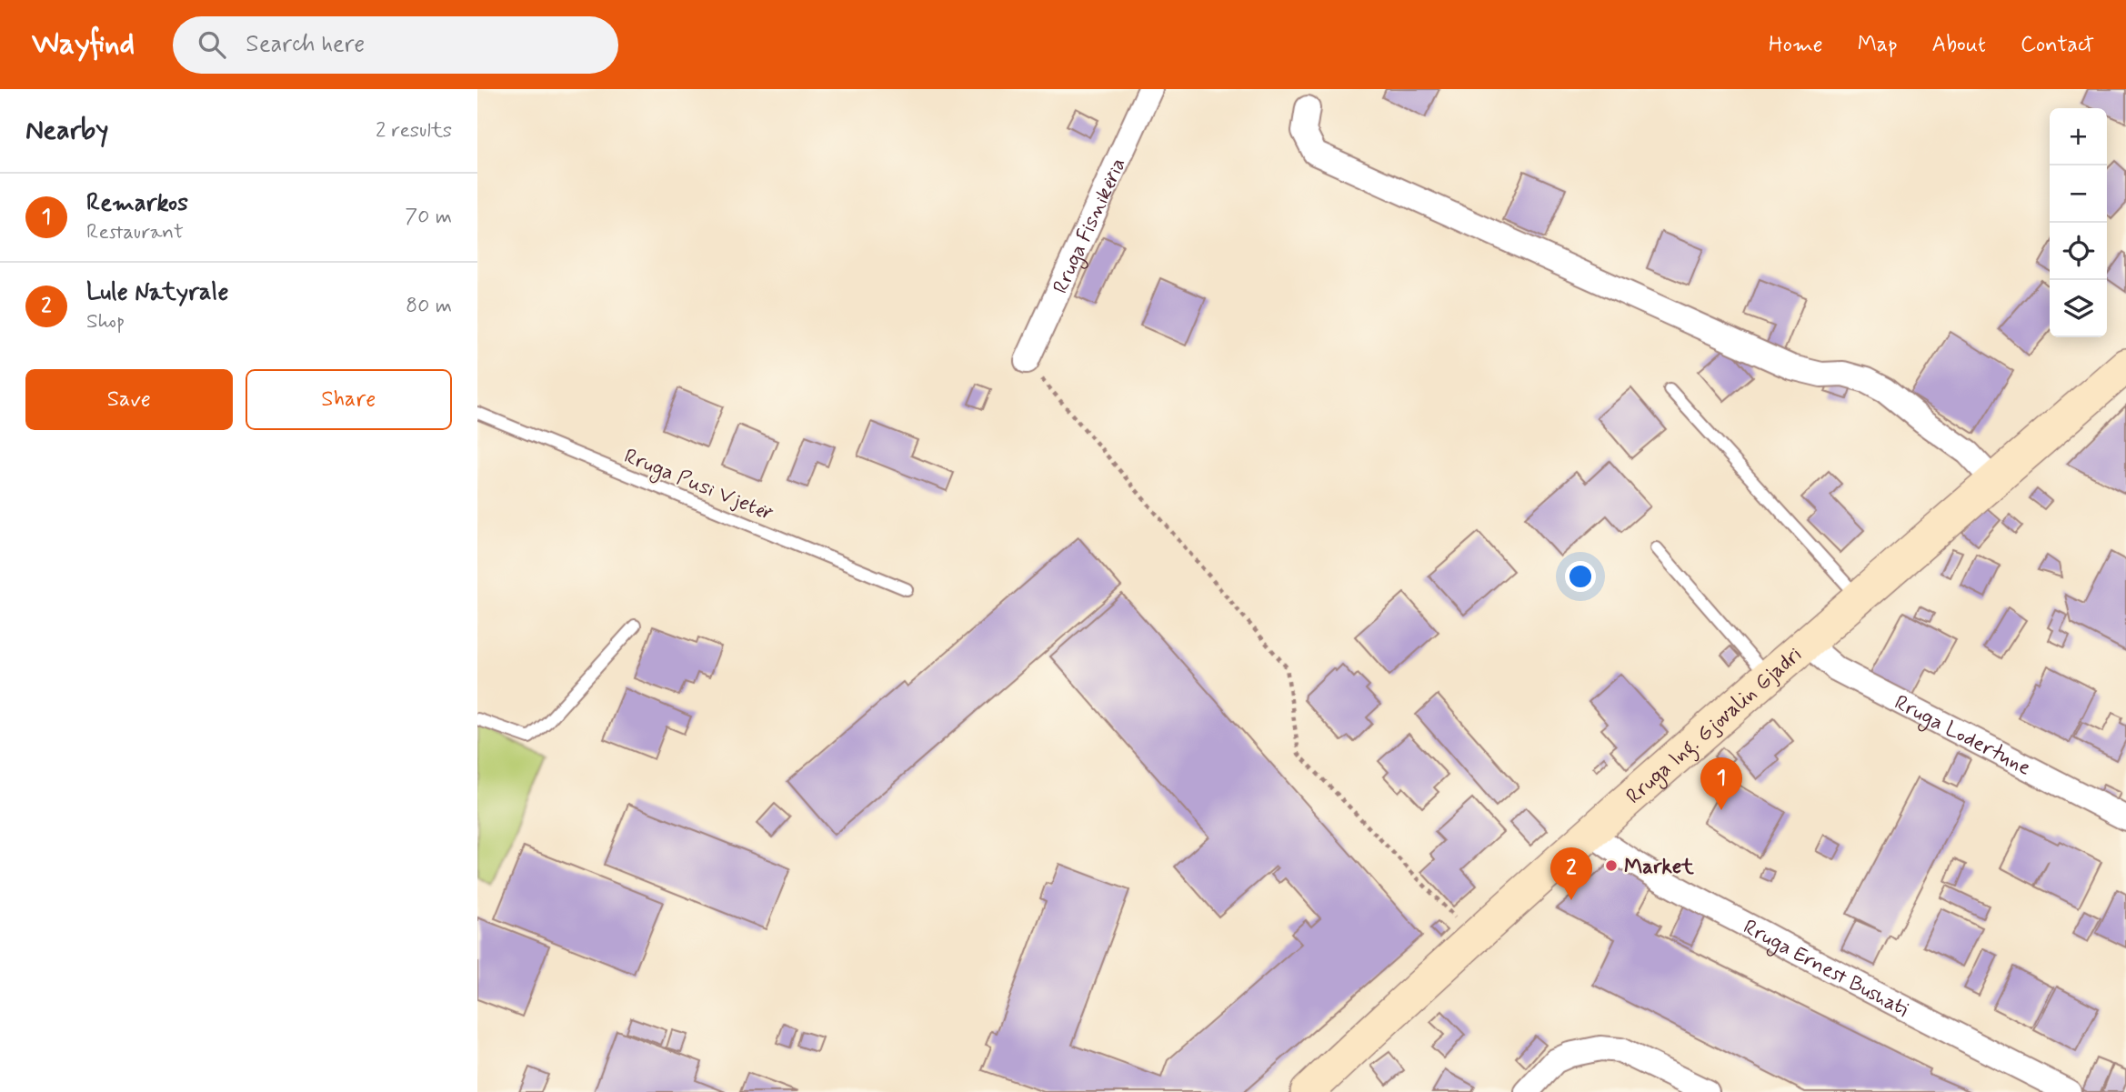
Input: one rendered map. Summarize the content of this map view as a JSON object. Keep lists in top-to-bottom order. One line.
{"streets":{"main road":["Rruga Ing. Gjovalin Gjadri"],"street":["Rruga Fisnikëria","Rruga Lodertune","Rruga Ernest Bushati"],"lane":["Rruga Pusi Vjetër"]},"crossings":[["Rruga Ing. Gjovalin Gjadri","Rruga Lodertune"],["Rruga Ing. Gjovalin Gjadri","Rruga Ernest Bushati"]],"places":["Market"],"page":{"header":"Wayfind","search":"Search here","nav":["Home","Map","About","Contact"],"heading":["Nearby","2 results"],"map_buttons":["+","−"],"list":[{"mark":"1","name":"Remarkos","note":"Restaurant","value":"70 m"},{"mark":"2","name":"Lule Natyrale","note":"Shop","value":"80 m"}],"buttons":["Save","Share"],"pins":["1","2"]}}
